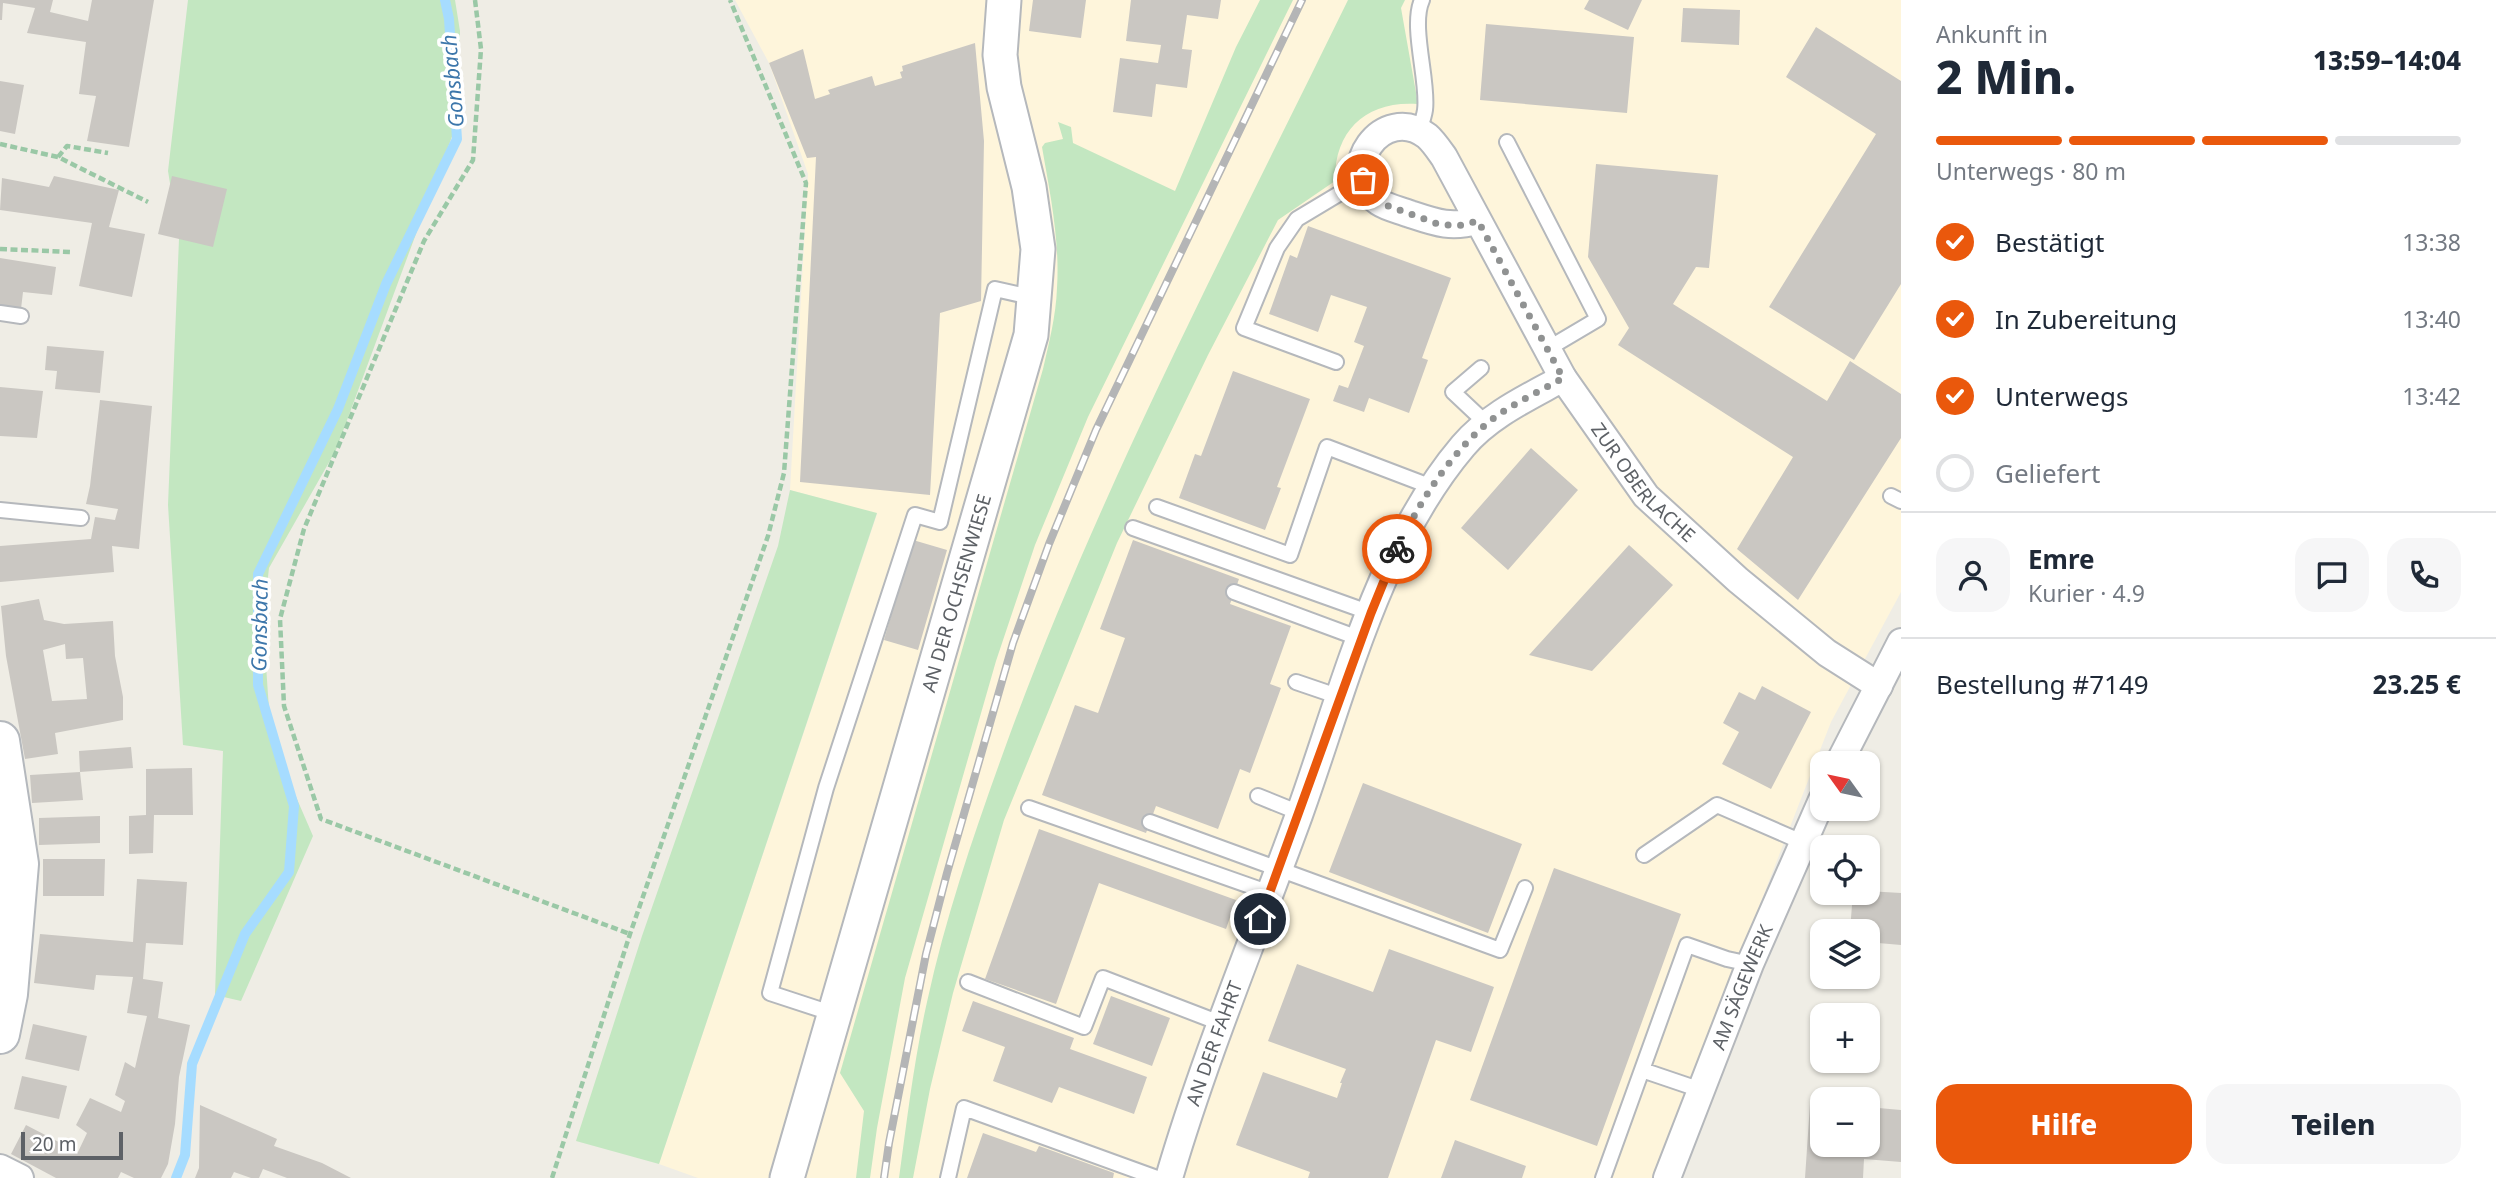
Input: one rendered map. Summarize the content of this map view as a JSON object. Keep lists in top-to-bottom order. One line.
{"streets":{"street":["ZUR OBERLACHE","AN DER OCHSENWIESE","AM SÄGEWERK","AN DER FAHRT"]},"crossings":[["ZUR OBERLACHE","AN DER FAHRT"]],"water":["Gonsbach"],"scale_bar":"20 m","north":"top left","page":{"heading":["2 Min.","Ankunft in","13:59–14:04"],"panel":["Emre","Kurier · 4.9","Bestellung #7149","23.25 €"],"bar":"Unterwegs · 80 m","list":[["Bestätigt","13:38"],["In Zubereitung","13:40"],["Unterwegs","13:42"],"Geliefert"],"map_buttons":["+","−"],"buttons":["Hilfe","Teilen"],"scale":"20 m"}}
